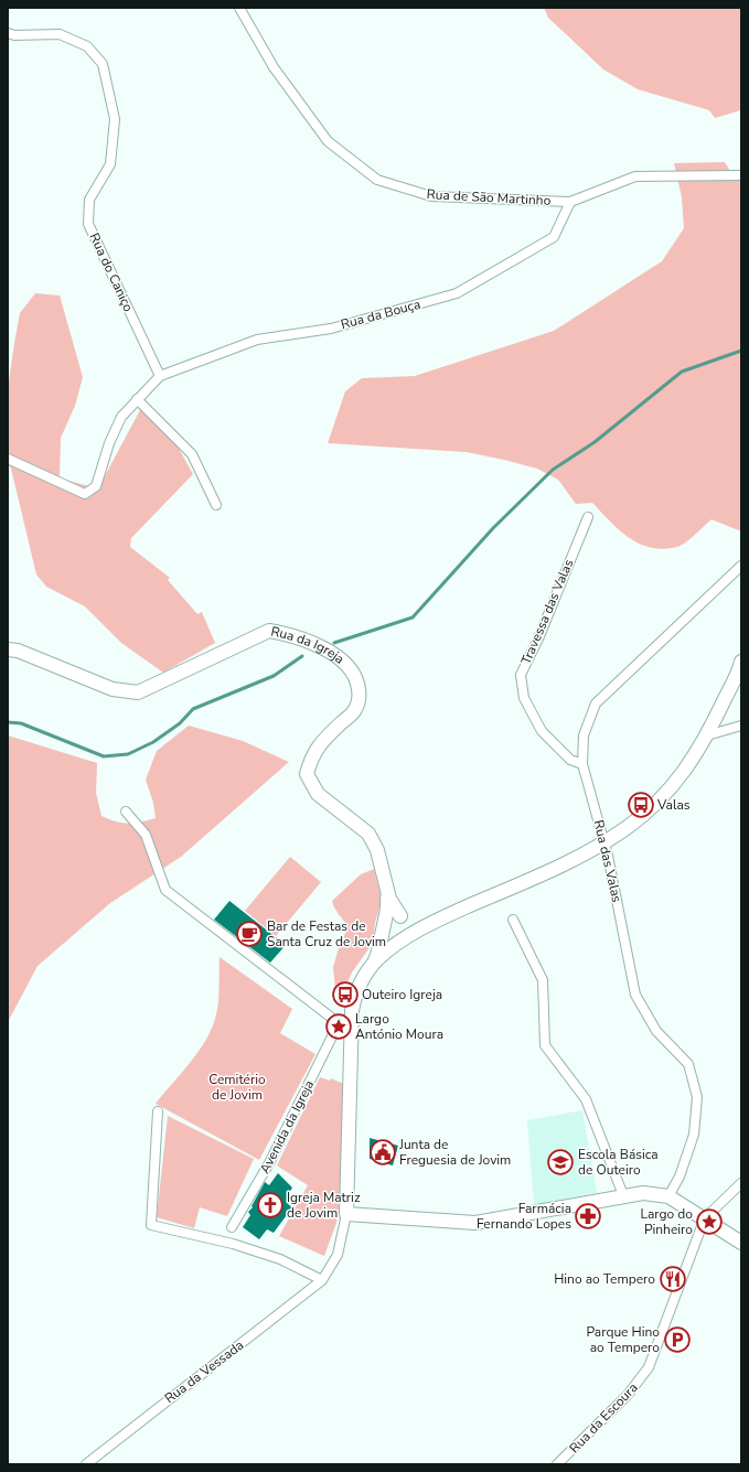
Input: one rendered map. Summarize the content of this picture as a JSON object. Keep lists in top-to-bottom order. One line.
{"streets":{"street":["Rua de São Martinho","Rua do Caniço","Rua da Bouça","Travessa das Valas","Rua da Igreja","Rua das Valas","Avenida da Igreja","Rua da Vessada","Rua da Escoura"]},"crossings":[["Rua de São Martinho","Rua da Bouça"],["Rua do Caniço","Rua da Bouça"],["Travessa das Valas","Rua das Valas"]],"parks":["Cemitério de Jovim"],"places":{"bus stop":["Valas","Outeiro Igreja"],"cafe":["Bar de Festas de Santa Cruz de Jovim"],"place":["Largo António Moura","Largo do Pinheiro"],"public building":["Junta de Freguesia de Jovim"],"school or university":["Escola Básica de Outeiro"],"church":["Igreja Matriz de Jovim"],"pharmacy":["Farmácia Fernando Lopes"],"restaurant":["Hino ao Tempero"],"parking":["Parque Hino ao Tempero"]}}
